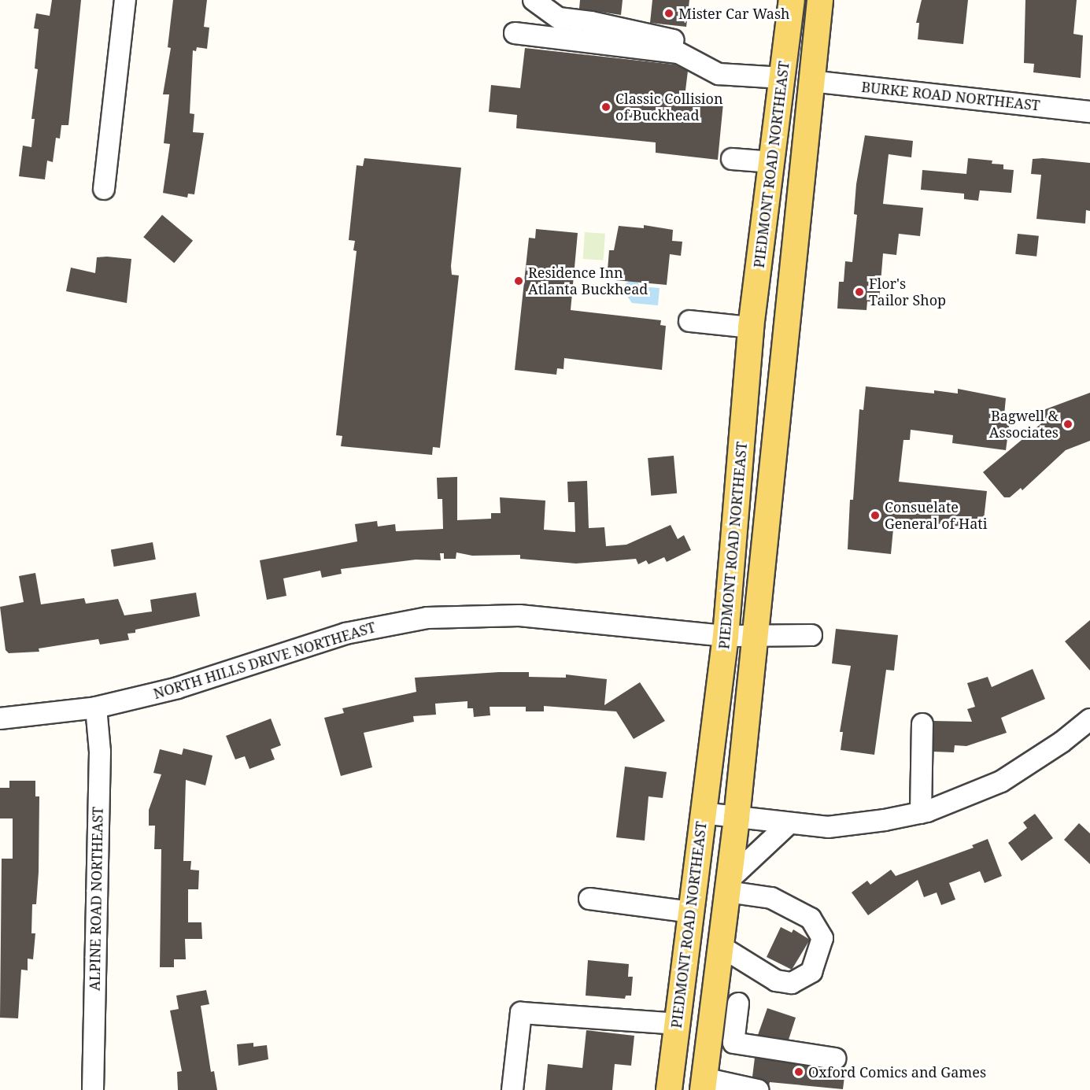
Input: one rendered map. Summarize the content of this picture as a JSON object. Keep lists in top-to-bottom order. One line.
{"streets":{"main road":["PIEDMONT ROAD NORTHEAST"],"street":["BURKE ROAD NORTHEAST","NORTH HILLS DRIVE NORTHEAST","ALPINE ROAD NORTHEAST"]},"crossings":[["BURKE ROAD NORTHEAST","PIEDMONT ROAD NORTHEAST"],["PIEDMONT ROAD NORTHEAST","NORTH HILLS DRIVE NORTHEAST"],["NORTH HILLS DRIVE NORTHEAST","ALPINE ROAD NORTHEAST"]],"places":["Mister Car Wash","Classic Collision of Buckhead","Residence Inn Atlanta Buckhead","Flor's Tailor Shop","Bagwell & Associates","Consuelate General of Hati","Oxford Comics and Games"]}
